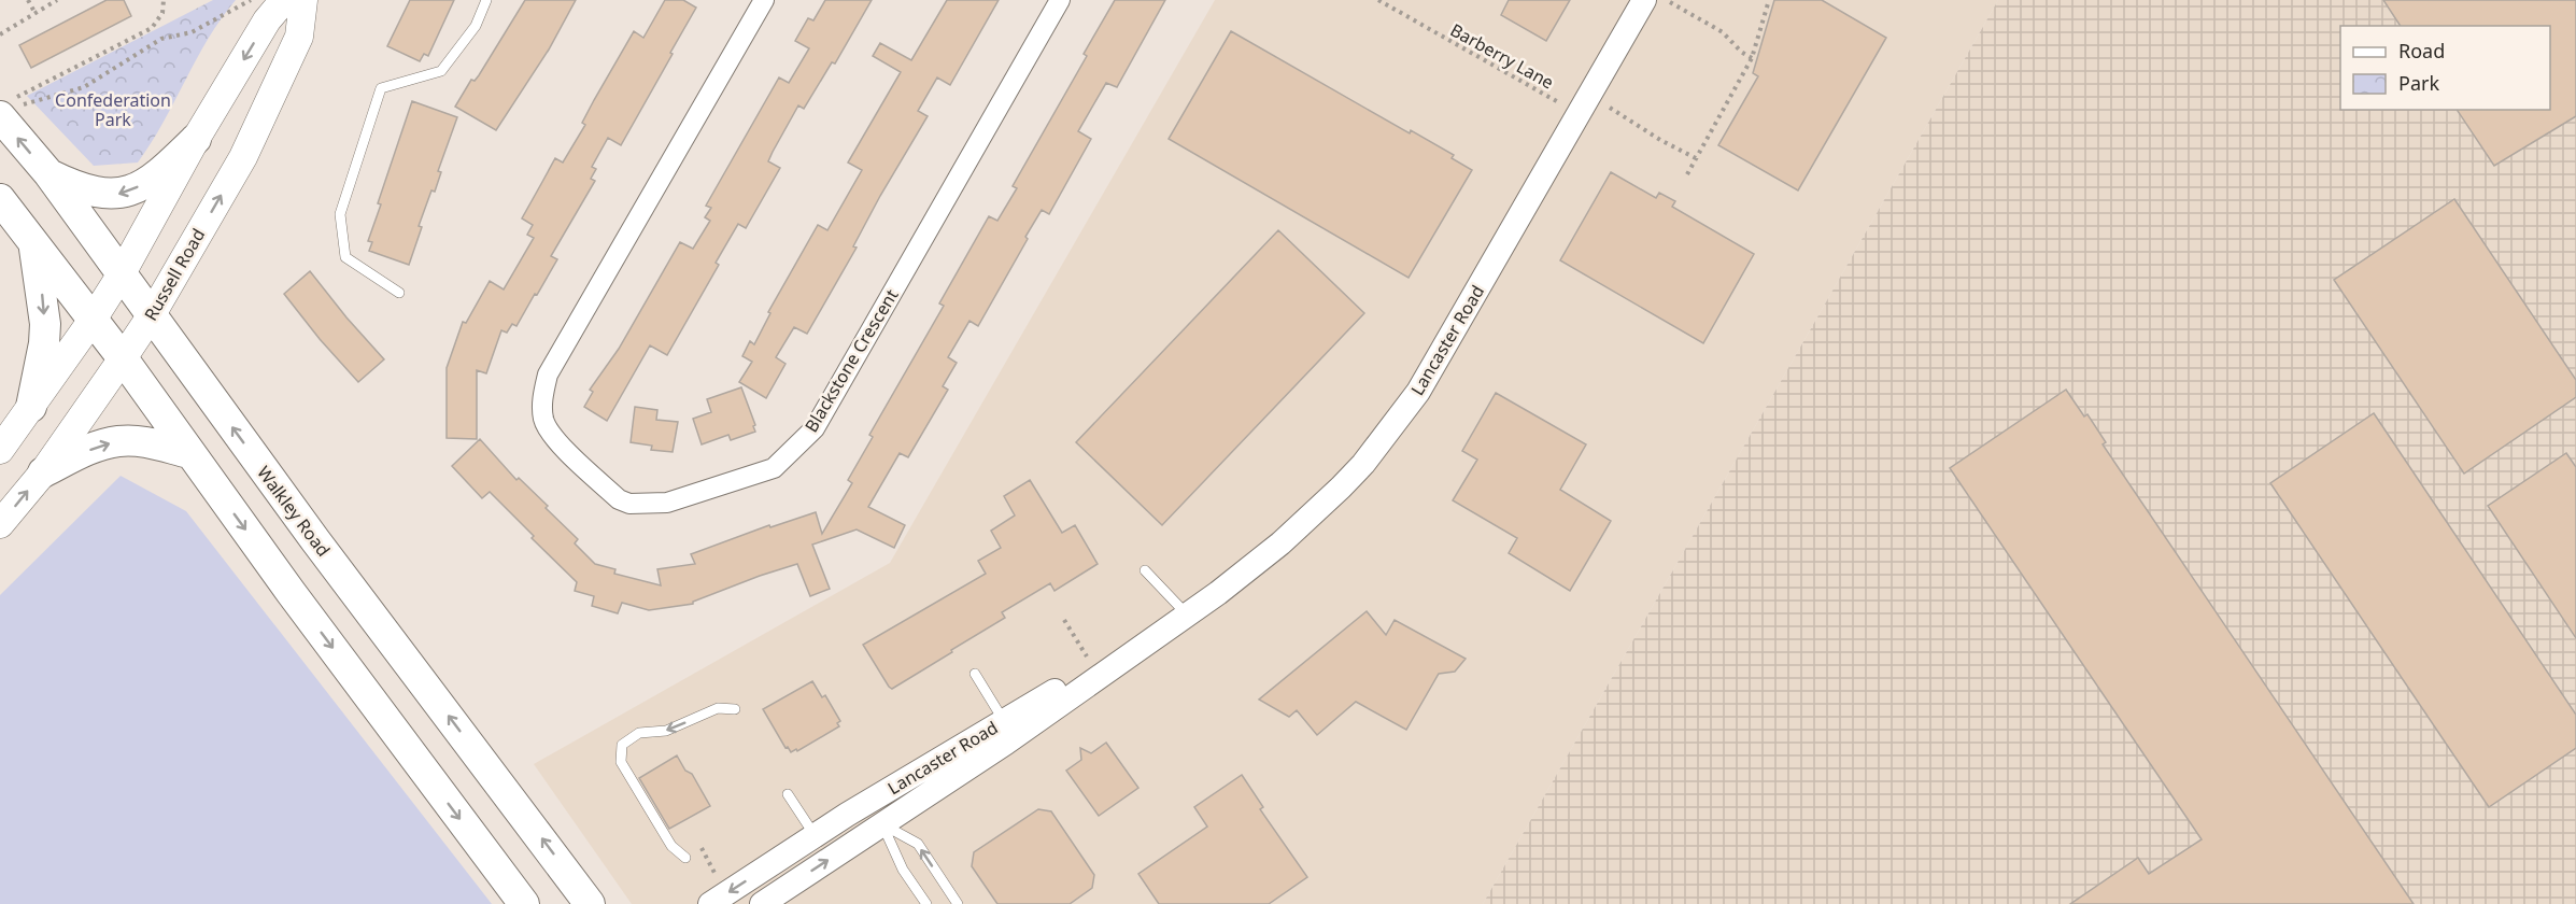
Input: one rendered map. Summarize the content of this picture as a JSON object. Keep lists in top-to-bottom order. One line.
{"streets":{"main road":["Russell Road","Walkley Road"],"street":["Lancaster Road","Blackstone Crescent"],"path":["Barberry Lane"]},"crossings":[["Barberry Lane","Lancaster Road"],["Russell Road","Walkley Road"]],"parks":["Confederation Park"],"legend":["Road","Park"]}
